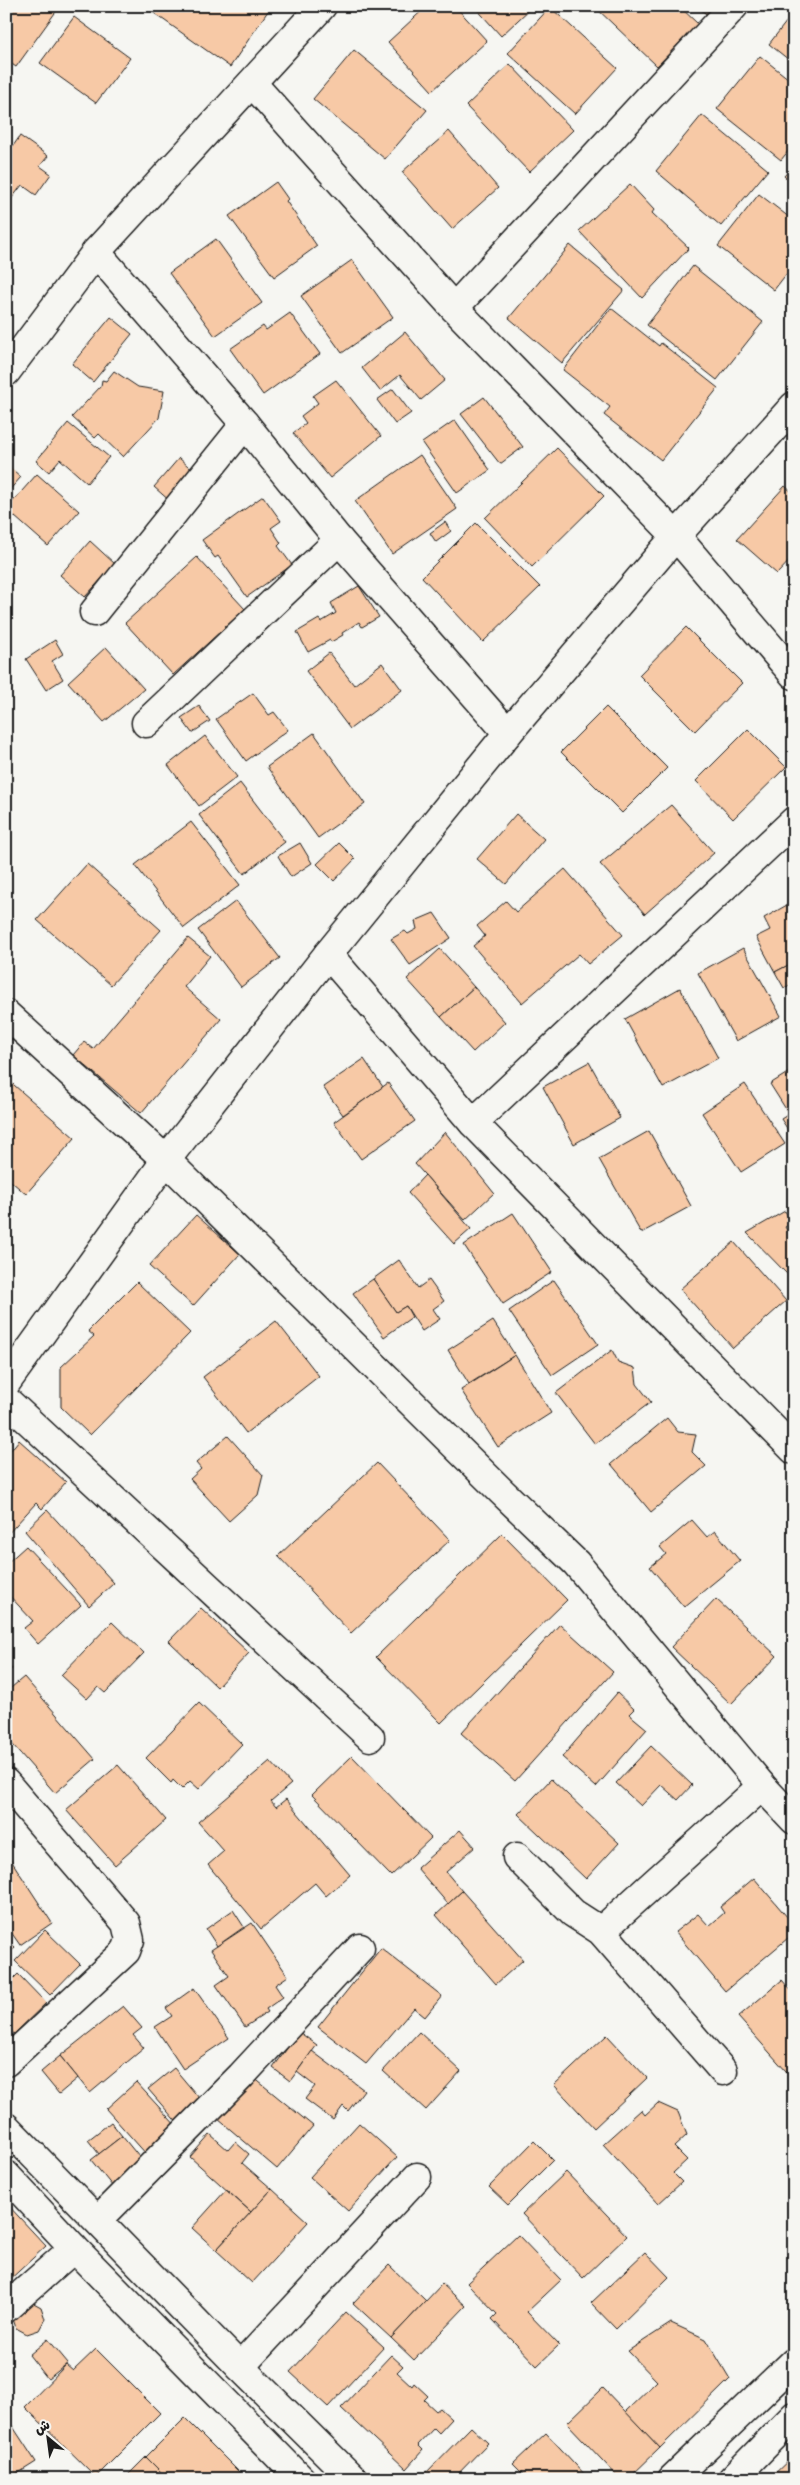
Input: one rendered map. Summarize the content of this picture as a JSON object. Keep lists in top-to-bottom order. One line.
{"north":"top left"}
